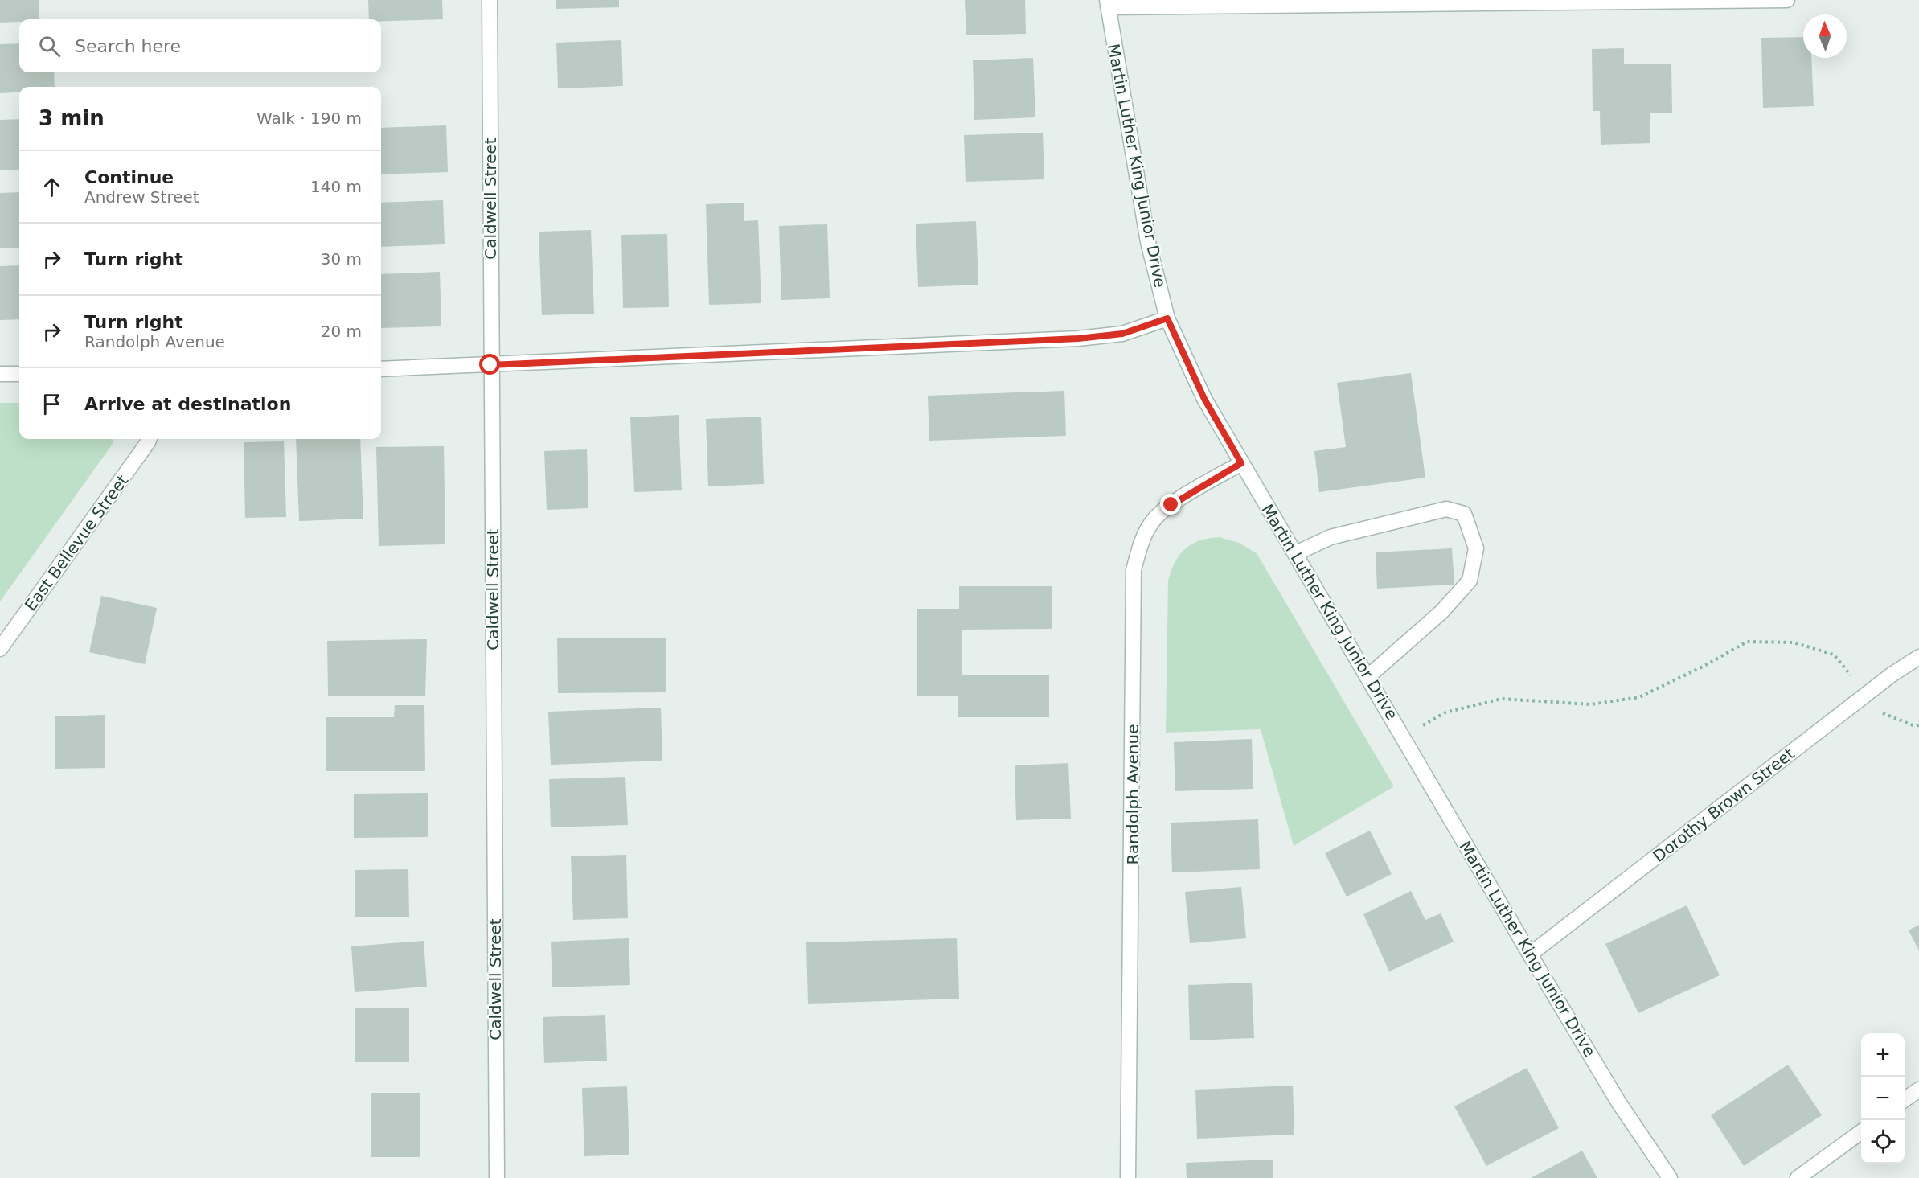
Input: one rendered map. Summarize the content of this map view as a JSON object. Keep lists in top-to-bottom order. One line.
{"streets":{"street":["Martin Luther King Junior Drive","Caldwell Street","East Bellevue Street","Randolph Avenue","Dorothy Brown Street"]},"crossings":[["Martin Luther King Junior Drive","Randolph Avenue"],["Martin Luther King Junior Drive","Dorothy Brown Street"]],"north":"top","page":{"search":"Search here","heading":["3 min","Walk · 190 m"],"list":[["Continue","Andrew Street","140 m"],["Turn right","30 m"],["Turn right","Randolph Avenue","20 m"],"Arrive at destination"],"map_buttons":["+","−"]}}
